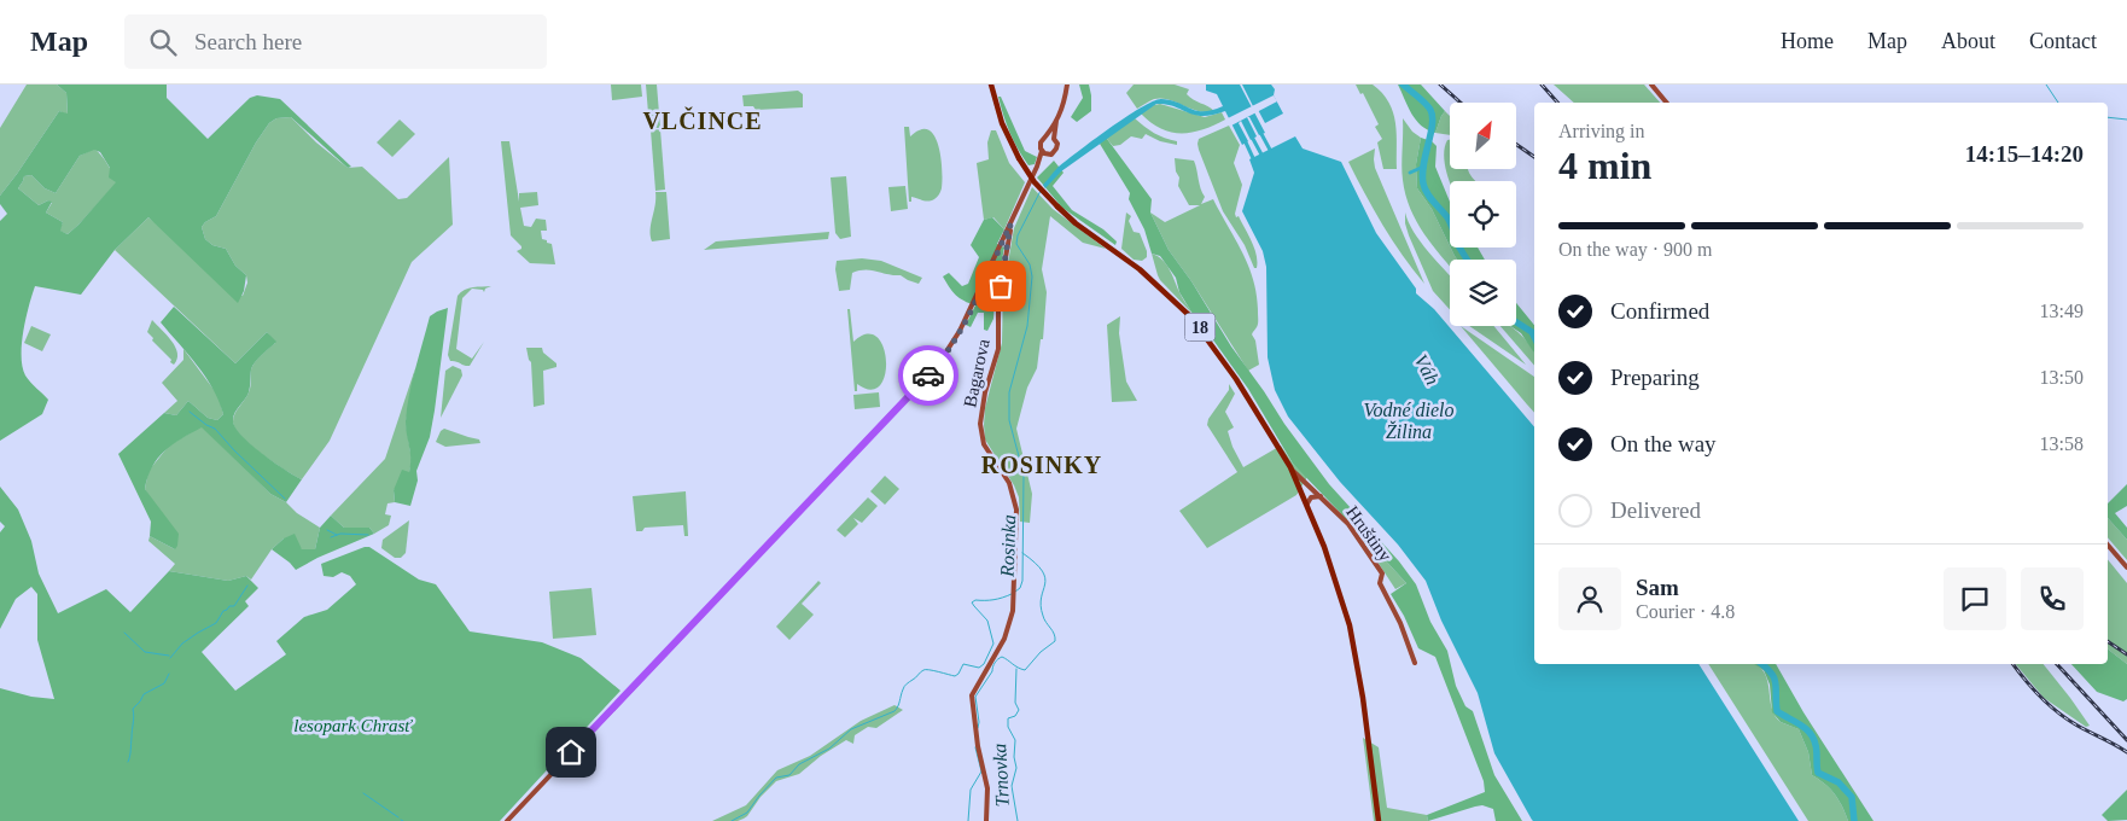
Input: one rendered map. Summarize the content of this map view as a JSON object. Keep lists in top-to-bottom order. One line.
{"streets":{"main road":["18"],"street":["Bagarova","Hruštiny"]},"crossings":[["18","Hruštiny"]],"districts":["VLČINCE","ROSINKY"],"water":["Váh","Vodné dielo Žilina","Rosinka","Trnovka"],"parks":["lesopark Chrasť"],"north":"top right","page":{"header":"Map","search":"Search here","nav":["Home","Map","About","Contact"],"heading":["4 min","Arriving in","14:15–14:20"],"panel":["Sam","Courier · 4.8"],"bar":"On the way · 900 m","list":[["Confirmed","13:49"],["Preparing","13:50"],["On the way","13:58"],"Delivered"]}}
